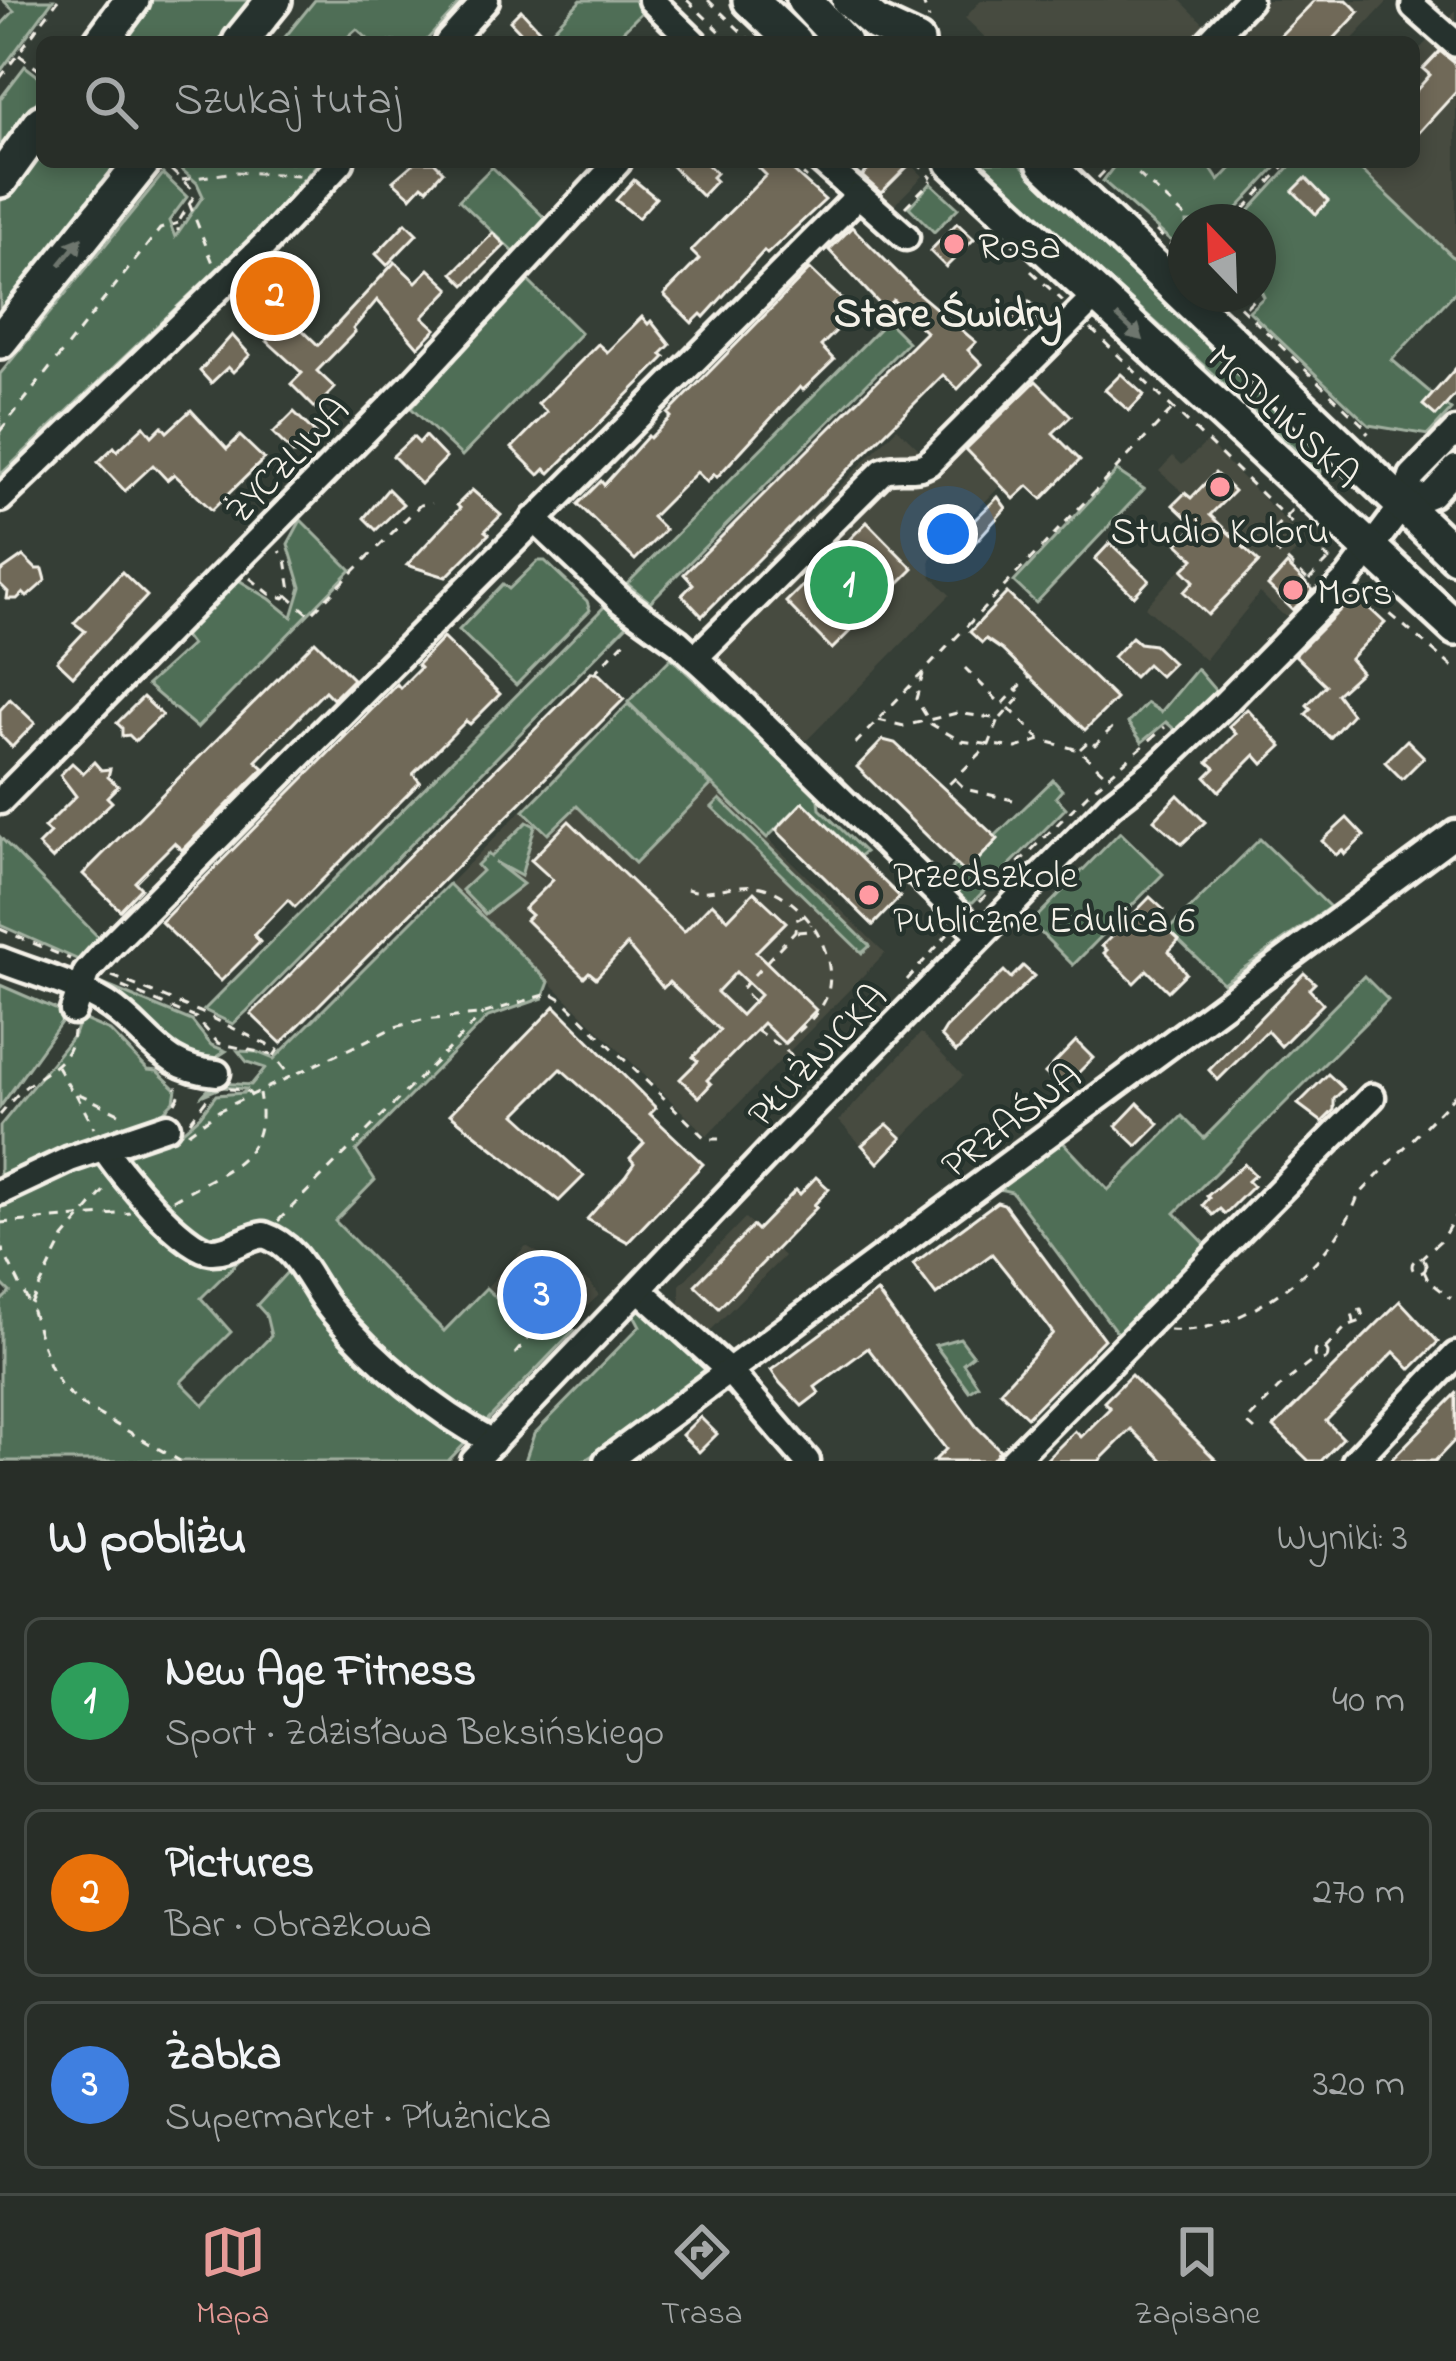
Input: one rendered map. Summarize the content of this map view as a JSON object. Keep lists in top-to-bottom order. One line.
{"streets":{"main road":["MODLIŃSKA"],"street":["ŻYCZLIWA","PŁUŻNICKA","PRZAŚNA"]},"crossings":[["MODLIŃSKA","PŁUŻNICKA"]],"districts":["Stare Świdry"],"places":["Rosa","Studio Koloru","Mors","Przedszkole Publiczne Edulica 6"],"north":"top left","page":{"search":"Szukaj tutaj","pins":["2","1","3"],"heading":["W pobliżu","Wyniki: 3"],"list":[{"mark":"1","name":"New Age Fitness","note":"Sport · Zdzisława Beksińskiego","value":"40 m"},{"mark":"2","name":"Pictures","note":"Bar · Obrazkowa","value":"270 m"},{"mark":"3","name":"Żabka","note":"Supermarket · Płużnicka","value":"320 m"}],"nav":["Mapa","Trasa","Zapisane"]}}
